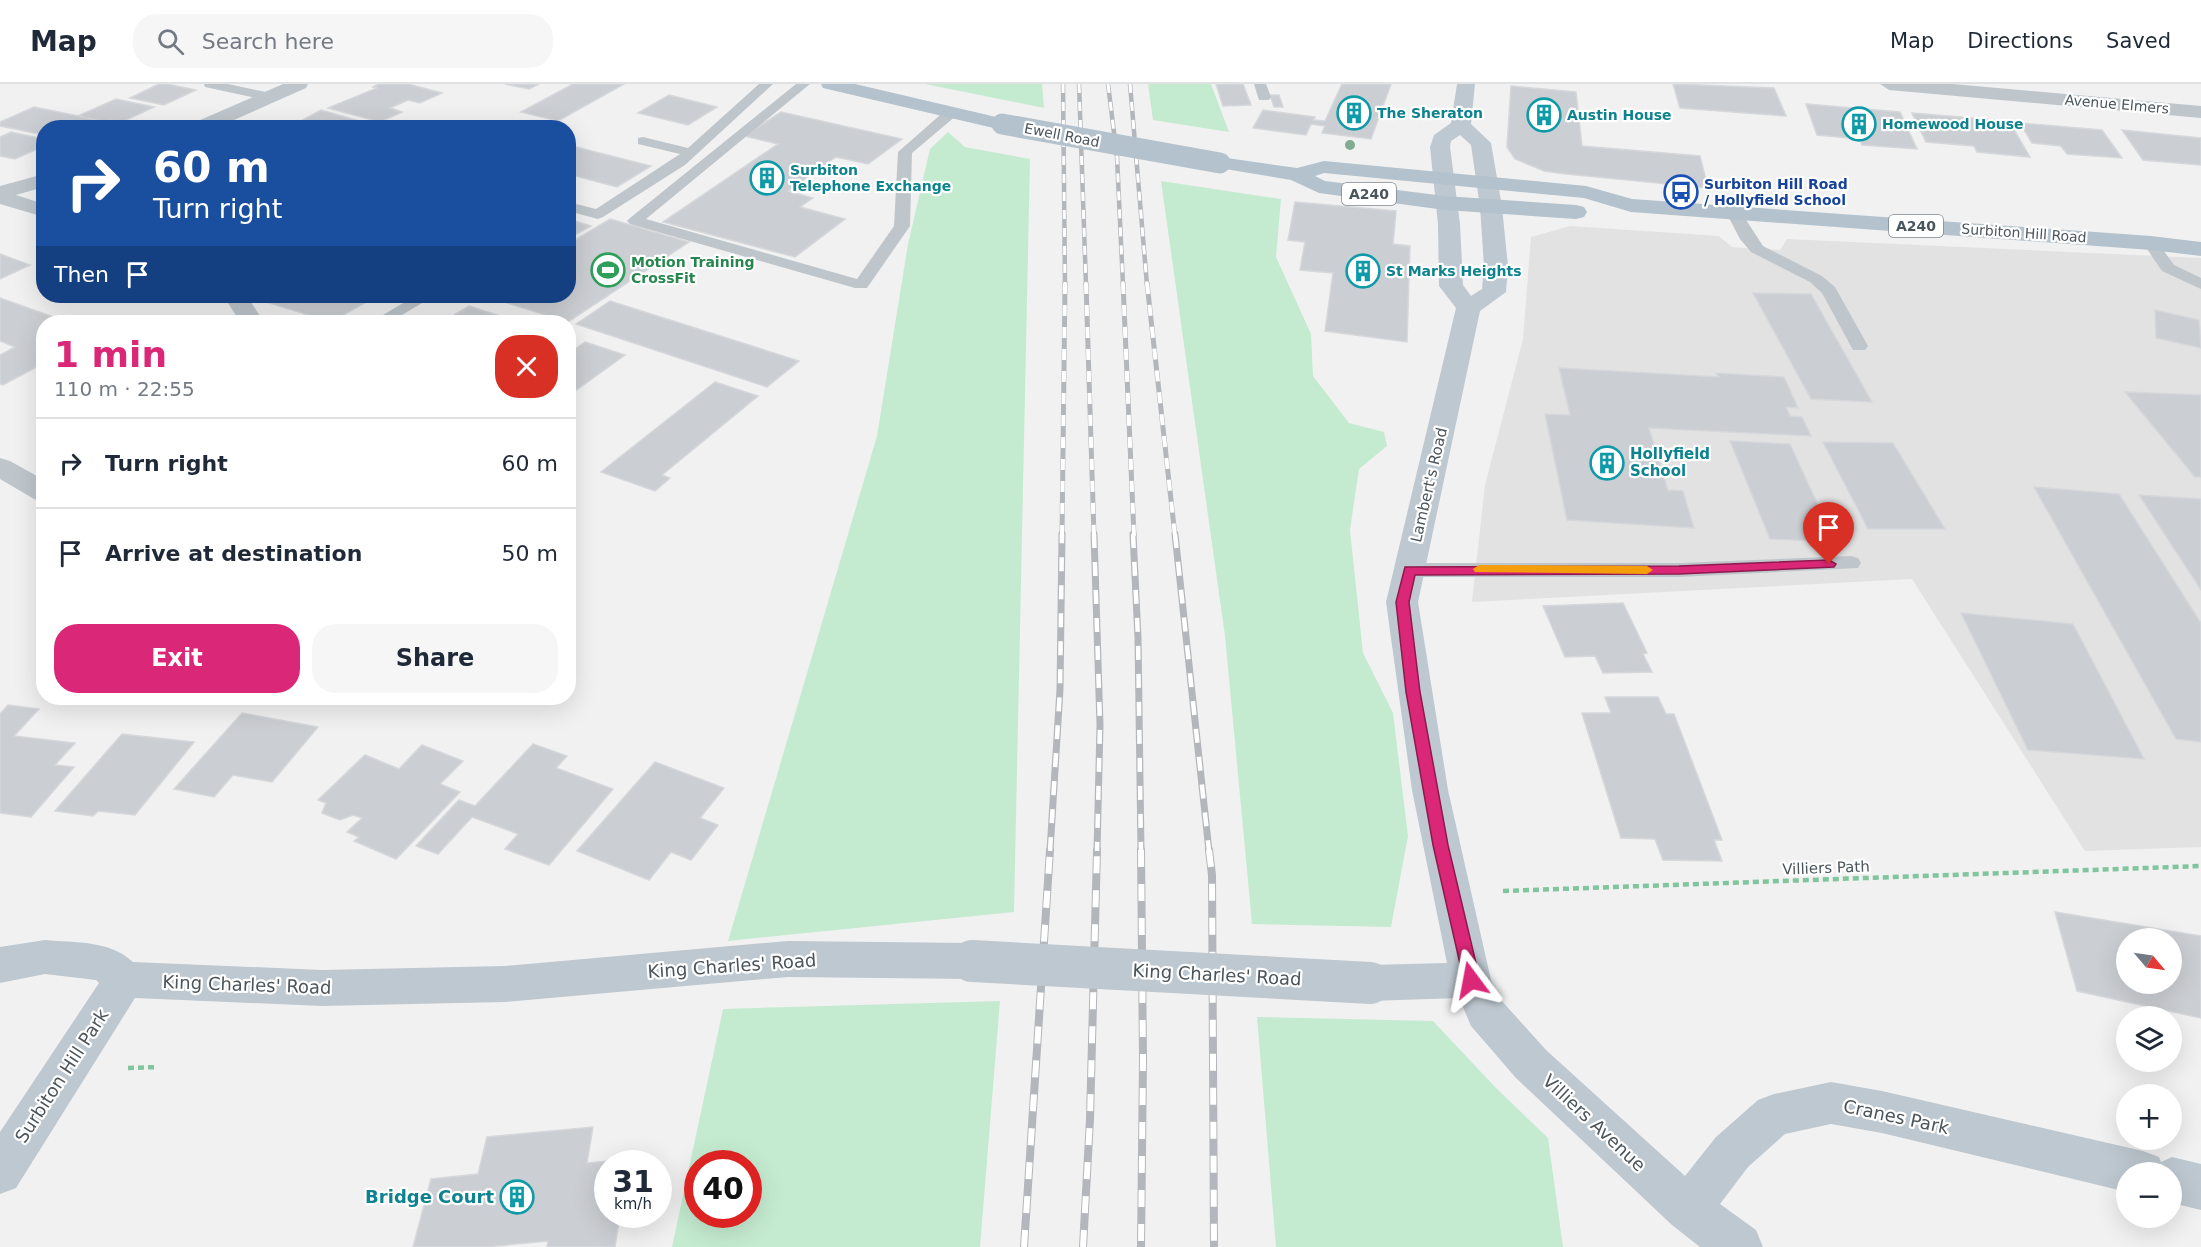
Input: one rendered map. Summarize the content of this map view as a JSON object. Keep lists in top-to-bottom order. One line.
{"streets":{"main road":["Ewell Road","A240","Surbiton Hill Road"],"street":["Avenue Elmers","Lambert's Road","King Charles' Road","Surbiton Hill Park","Cranes Park","Villiers Avenue"],"path":["Villiers Path"]},"crossings":[["Ewell Road","A240"],["A240","Surbiton Hill Road"],["Lambert's Road","Villiers Path"],["Lambert's Road","King Charles' Road"],["Lambert's Road","Villiers Avenue"],["King Charles' Road","Surbiton Hill Park"],["King Charles' Road","Villiers Avenue"],["Cranes Park","Villiers Avenue"]],"places":{"building":["The Sheraton","Austin House","Homewood House","Surbiton Telephone Exchange","St Marks Heights","Hollyfield School","Bridge Court"],"bus stop":["Surbiton Hill Road / Hollyfield School"],"sports":["Motion Training CrossFit"]},"north":"bottom right","page":{"header":"Map","search":"Search here","nav":["Map","Directions","Saved"],"turn":["60 m","Turn right"],"then":"Then","heading":["1 min","110 m · 22:55"],"list":[{"name":"Turn right","value":"60 m"},{"name":"Arrive at destination","value":"50 m"}],"buttons":["Exit","Share"],"map_buttons":["+","−"],"speed":"31 km/h","limit":"40"}}
